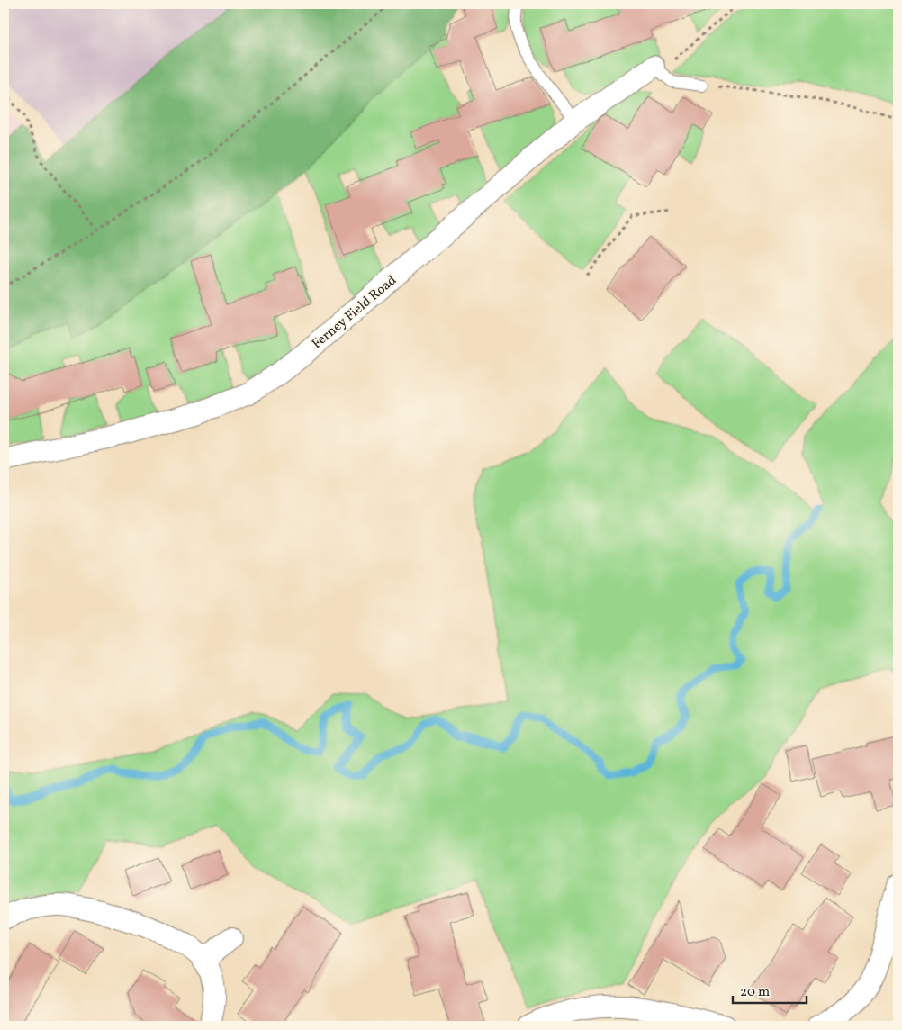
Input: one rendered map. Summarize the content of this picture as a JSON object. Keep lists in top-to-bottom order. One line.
{"streets":{"street":["Ferney Field Road"]},"scale_bar":"20 m"}
